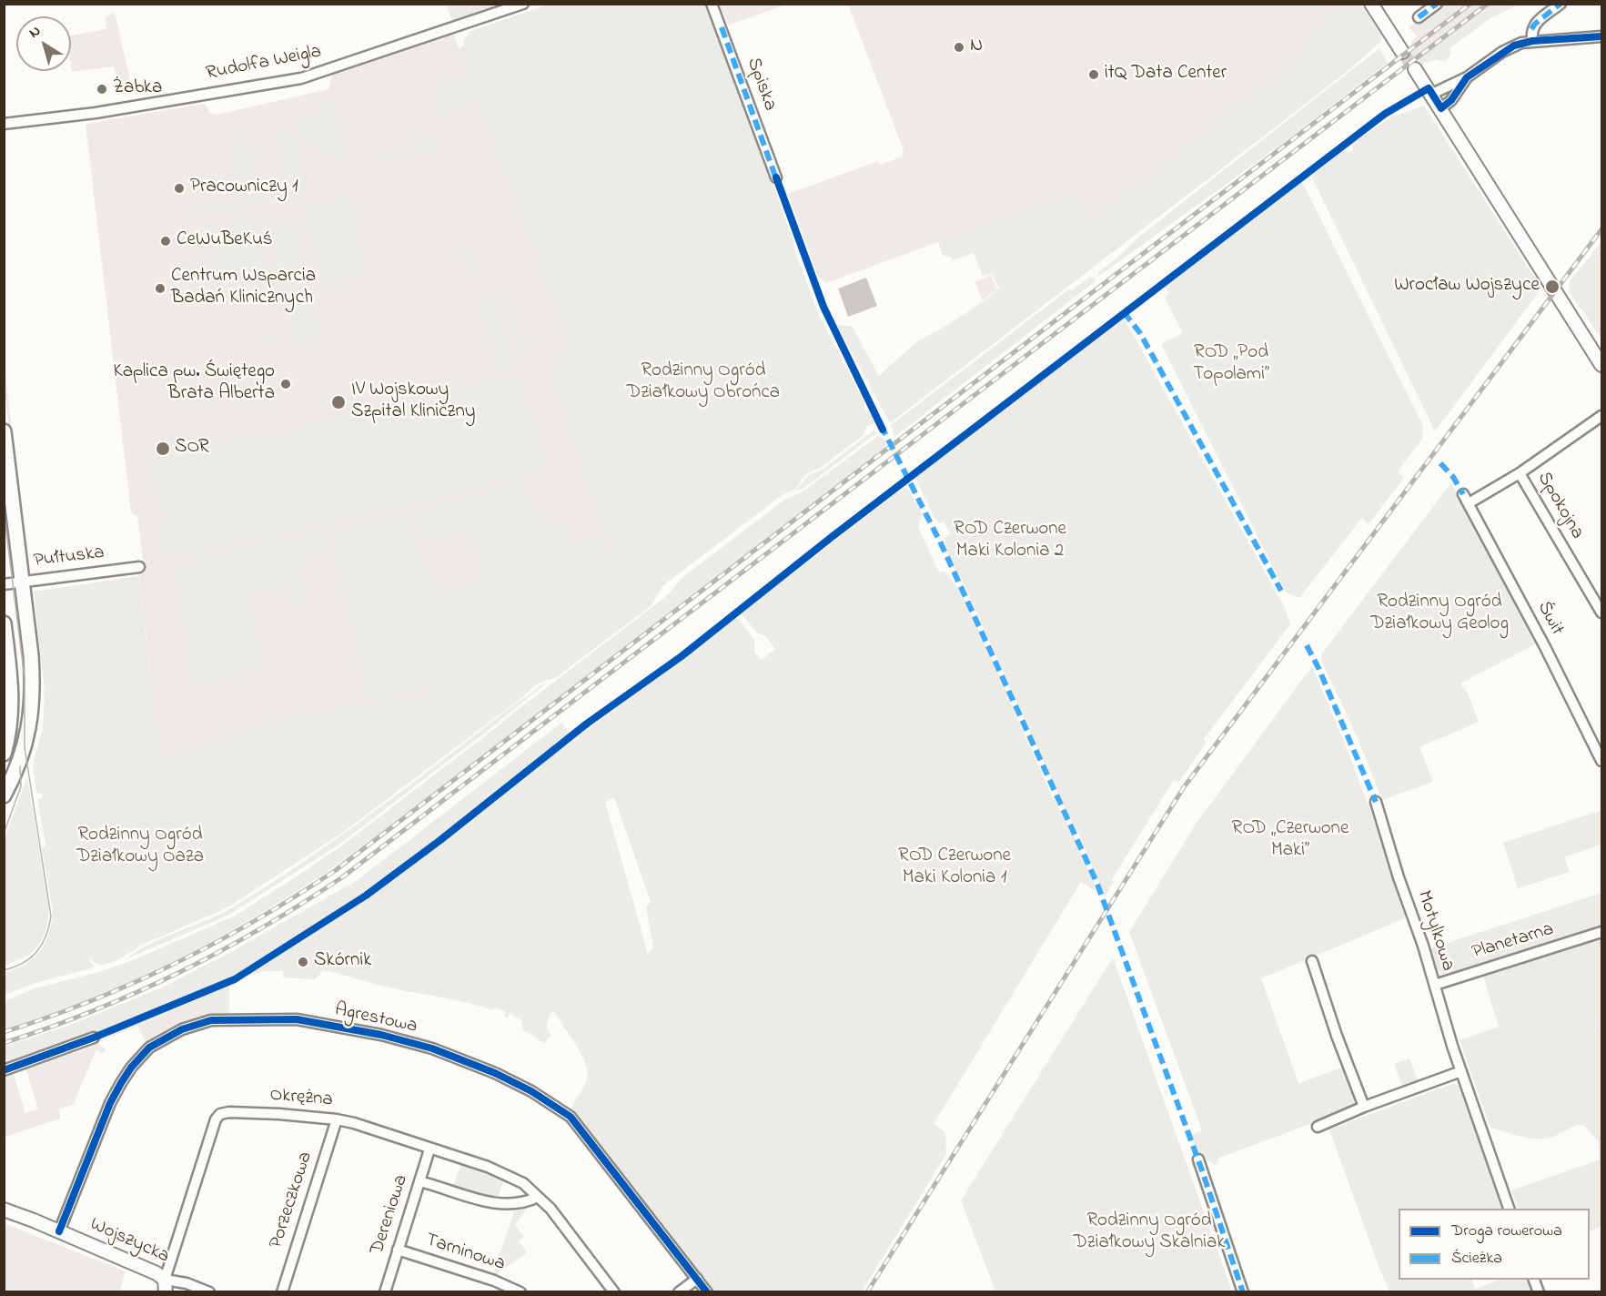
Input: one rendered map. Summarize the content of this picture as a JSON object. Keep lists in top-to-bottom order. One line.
{"streets":{"street":["Rudolfa Weigla","Spiska","Spokojna","Pułtuska","Świt","Motylkowa","Planetarna","Agrestowa","Okrężna","Porzeczkowa","Dereniowa","Wojszycka","Tarninowa"]},"crossings":[["Spokojna","Świt"],["Motylkowa","Planetarna"],["Agrestowa","Wojszycka"],["Okrężna","Porzeczkowa"],["Okrężna","Dereniowa"],["Okrężna","Wojszycka"],["Dereniowa","Tarninowa"]],"parks":["ROD „Pod Topolami”","Rodzinny Ogród Działkowy Obrońca","ROD Czerwone Maki Kolonia 2","Rodzinny Ogród Działkowy Geolog","ROD „Czerwone Maki”","Rodzinny Ogród Działkowy Oaza","ROD Czerwone Maki Kolonia 1","Rodzinny Ogród Działkowy Skalniak"],"places":["N","itQ Data Center","Żabka","Pracowniczy 1","CeWuBeKuś","Wrocław Wojszyce","Centrum Wsparcia Badań Klinicznych","Kaplica pw. Świętego Brata Alberta","IV Wojskowy Szpital Kliniczny","SOR","Skórnik"],"legend":["Droga rowerowa","Ścieżka"],"north":"top left"}
